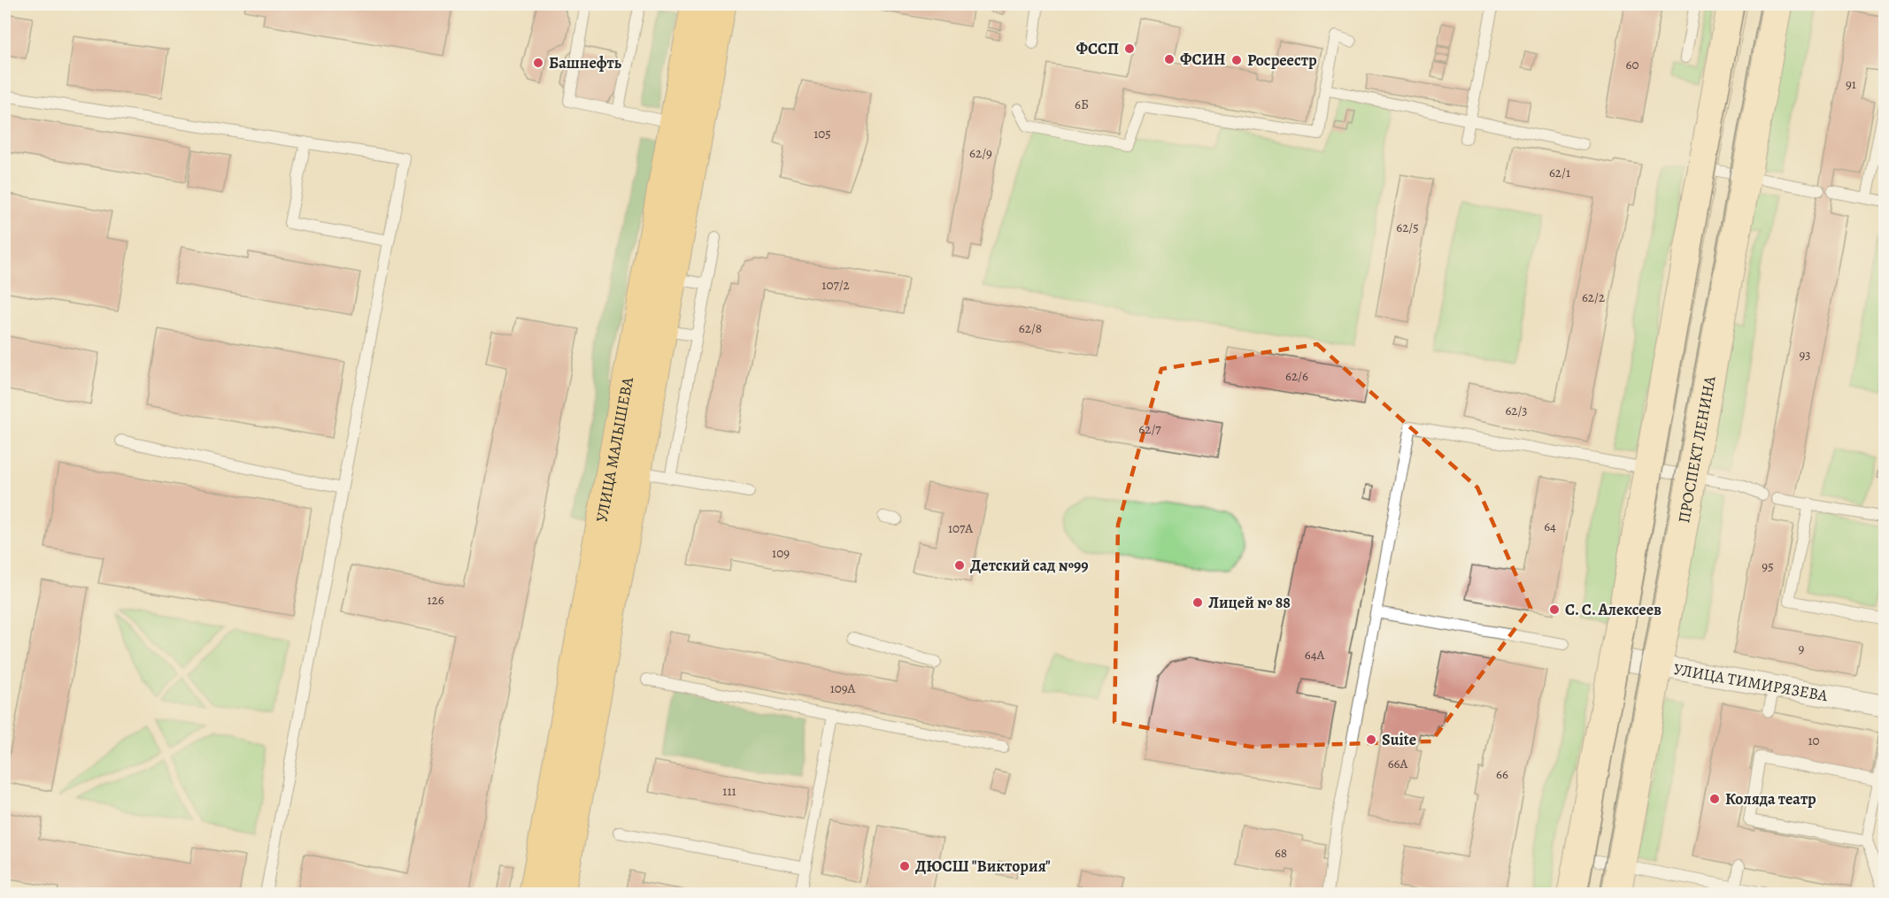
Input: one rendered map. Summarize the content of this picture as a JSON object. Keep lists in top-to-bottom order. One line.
{"streets":{"main road":["УЛИЦА МАЛЫШЕВА","ПРОСПЕКТ ЛЕНИНА"],"street":["УЛИЦА ТИМИРЯЗЕВА"]},"crossings":[["ПРОСПЕКТ ЛЕНИНА","УЛИЦА ТИМИРЯЗЕВА"]],"places":["ФССП","ФСИН","Росреестр","Башнефть","Детский сад №99","Лицей № 88","С. С. Алексеев","Suite","Коляда театр","ДЮСШ \"Виктория\""],"house_numbers":["60","91","6Б","105","62/9","62/1","62/5","107/2","62/2","62/8","93","62/6","62/3","62/7","64","107А","109","95","126","9","64А","109А","10","66А","66","111","68"]}
